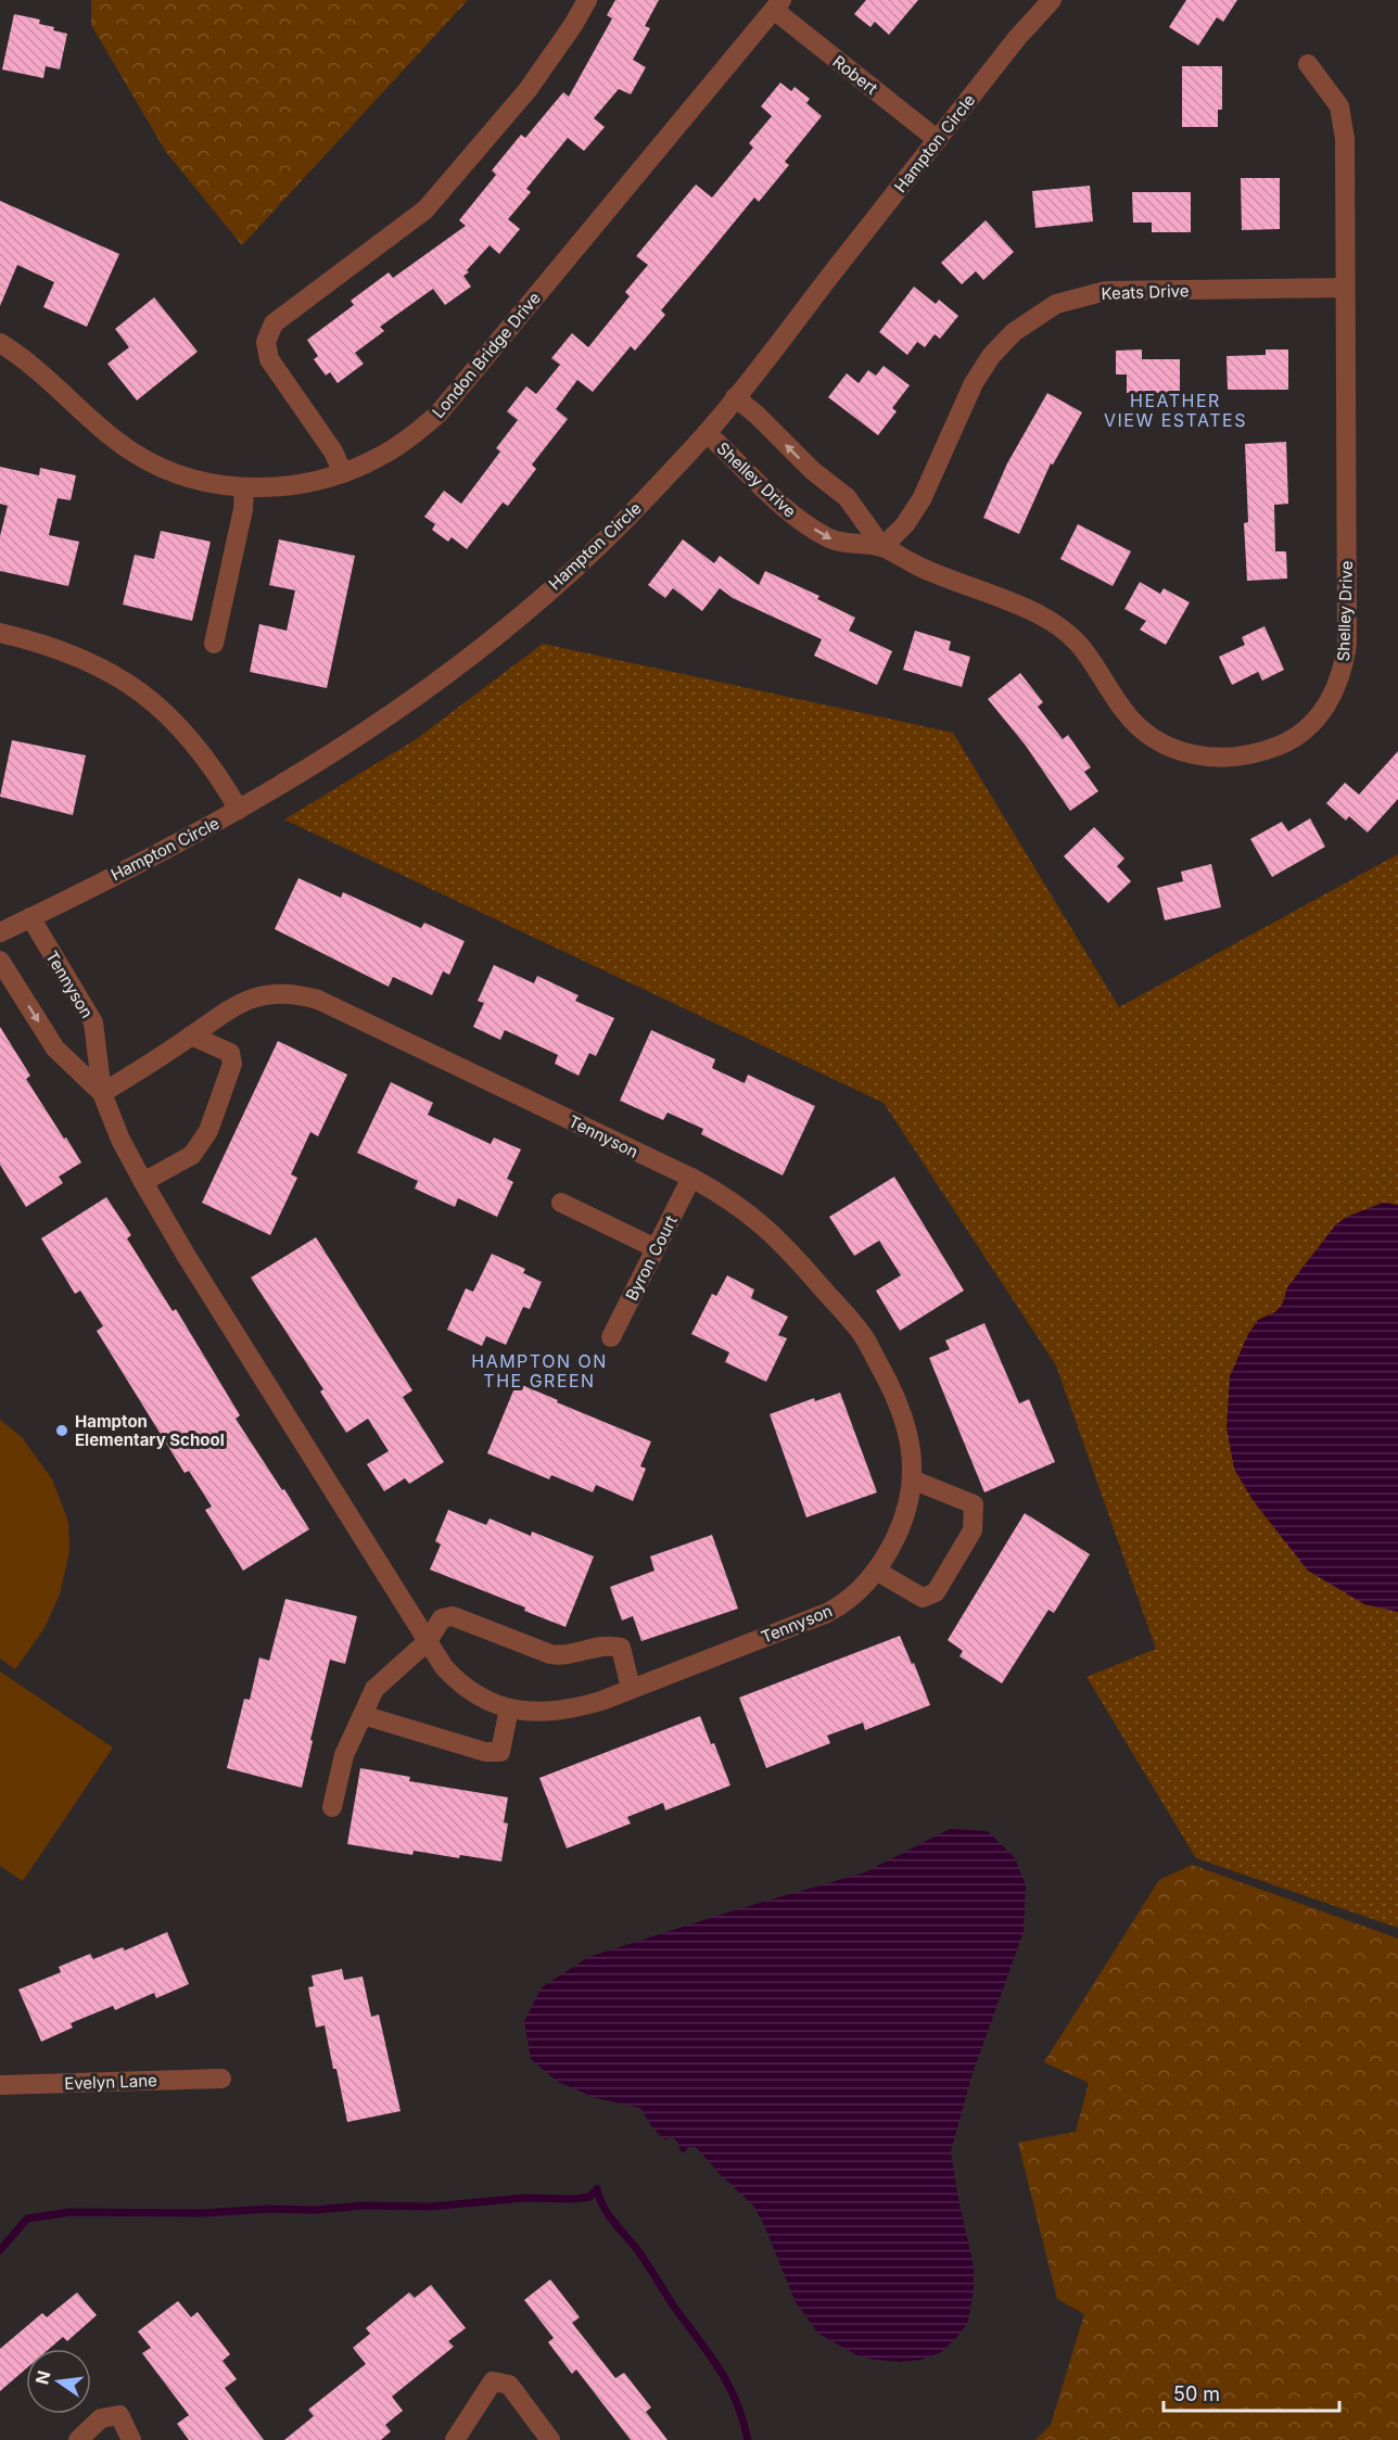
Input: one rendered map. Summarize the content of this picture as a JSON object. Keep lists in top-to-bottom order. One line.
{"streets":{"street":["Robert","Hampton Circle","Keats Drive","London Bridge Drive","Shelley Drive","Tennyson","Byron Court","Evelyn Lane"]},"crossings":[["Robert","Hampton Circle"],["Robert","London Bridge Drive"],["Hampton Circle","Shelley Drive"],["Hampton Circle","Tennyson"],["Keats Drive","Shelley Drive"],["Tennyson","Byron Court"]],"districts":["HEATHER VIEW ESTATES","HAMPTON ON THE GREEN"],"places":["Hampton Elementary School"],"scale_bar":"50 m","north":"left"}
